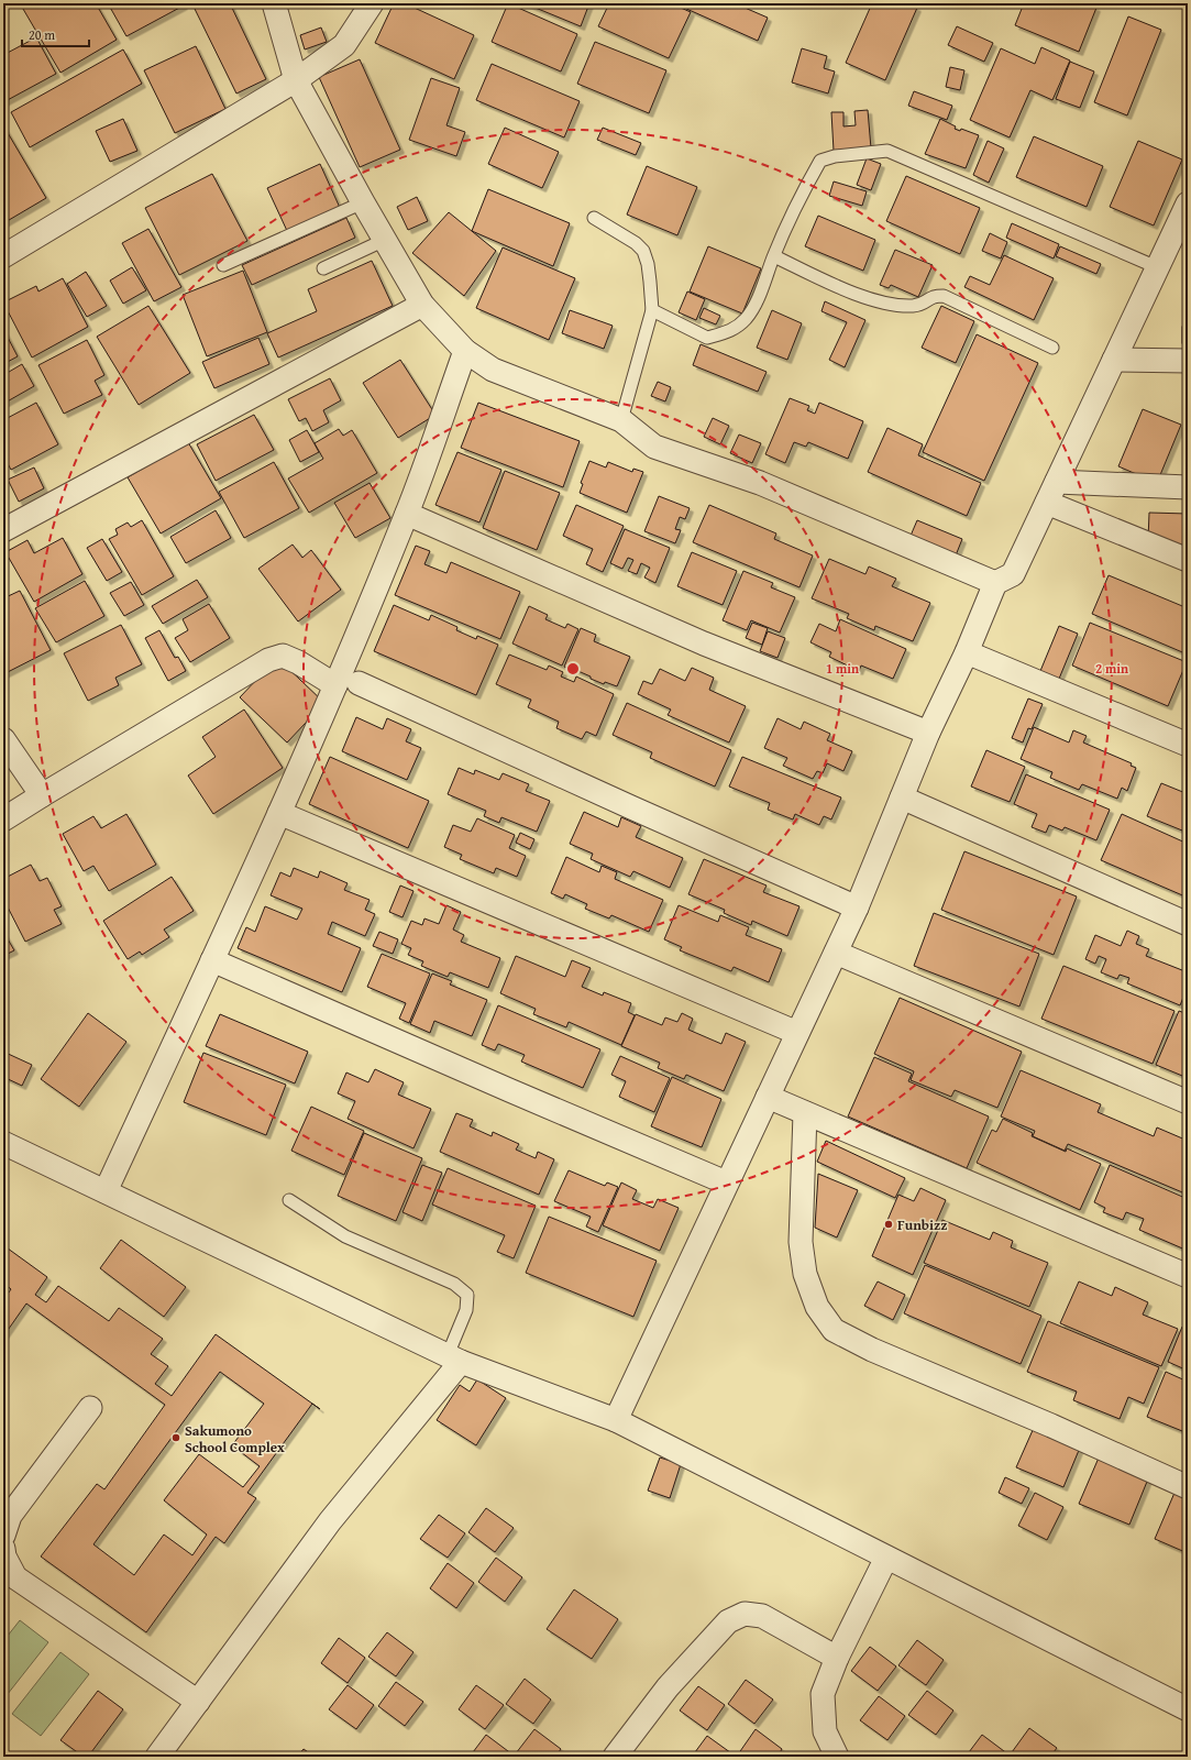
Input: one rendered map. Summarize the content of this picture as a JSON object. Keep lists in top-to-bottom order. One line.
{"places":["Funbizz","Sakumono School Complex"],"scale_bar":"20 m","rings":["1 min","2 min"]}
